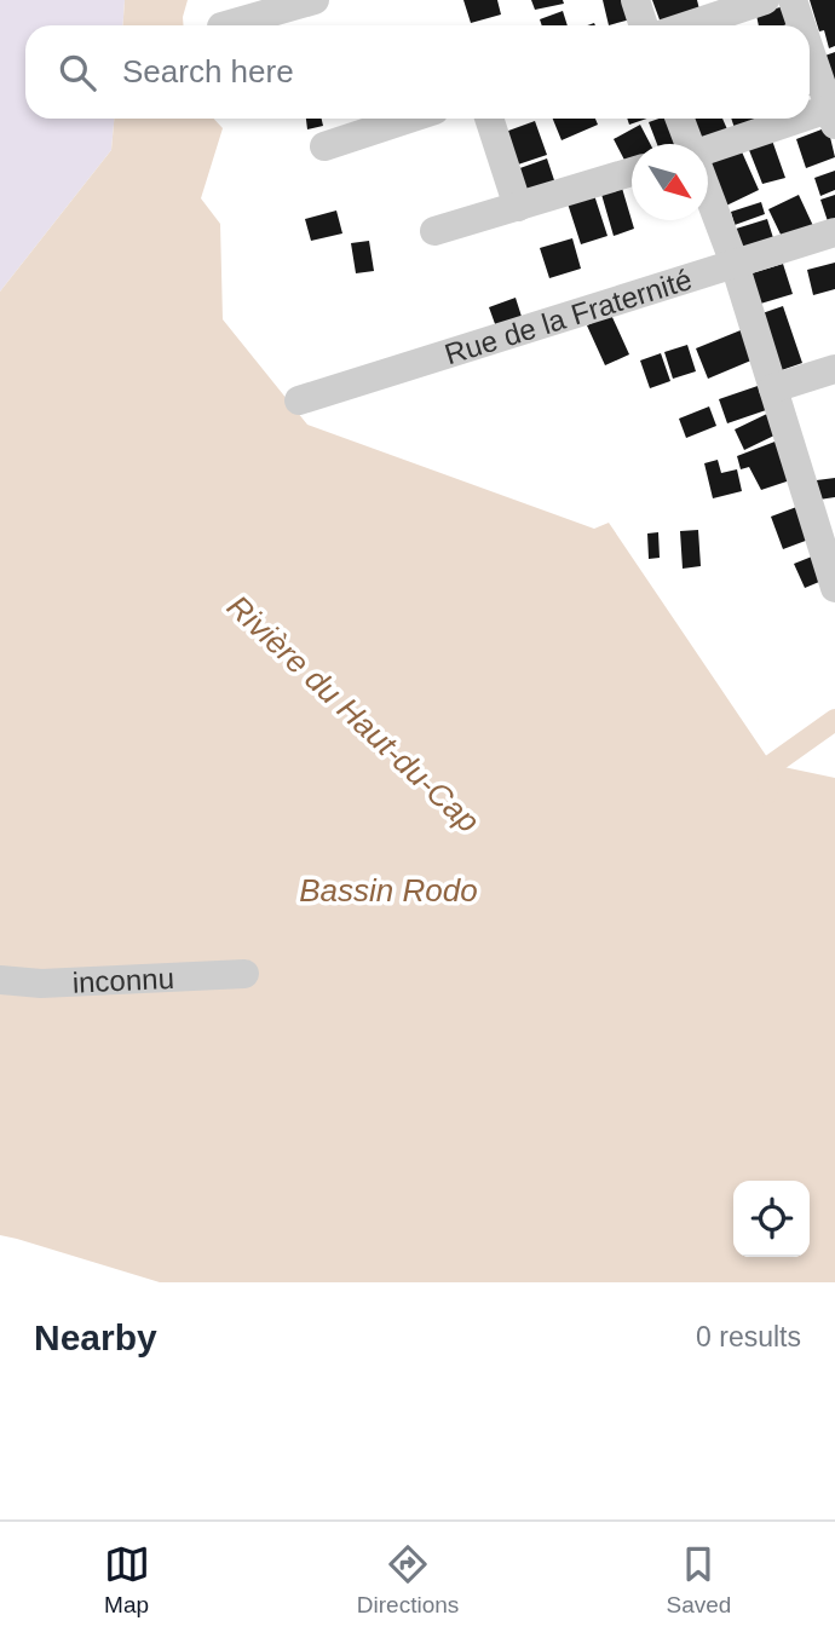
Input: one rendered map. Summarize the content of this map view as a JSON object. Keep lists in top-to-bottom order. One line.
{"streets":{"street":["Rue de la Fraternité","inconnu"]},"water":["Rivière du Haut-du-Cap","Bassin Rodo"],"north":"bottom right","page":{"search":"Search here","heading":["Nearby","0 results"],"nav":["Map","Directions","Saved"]}}
